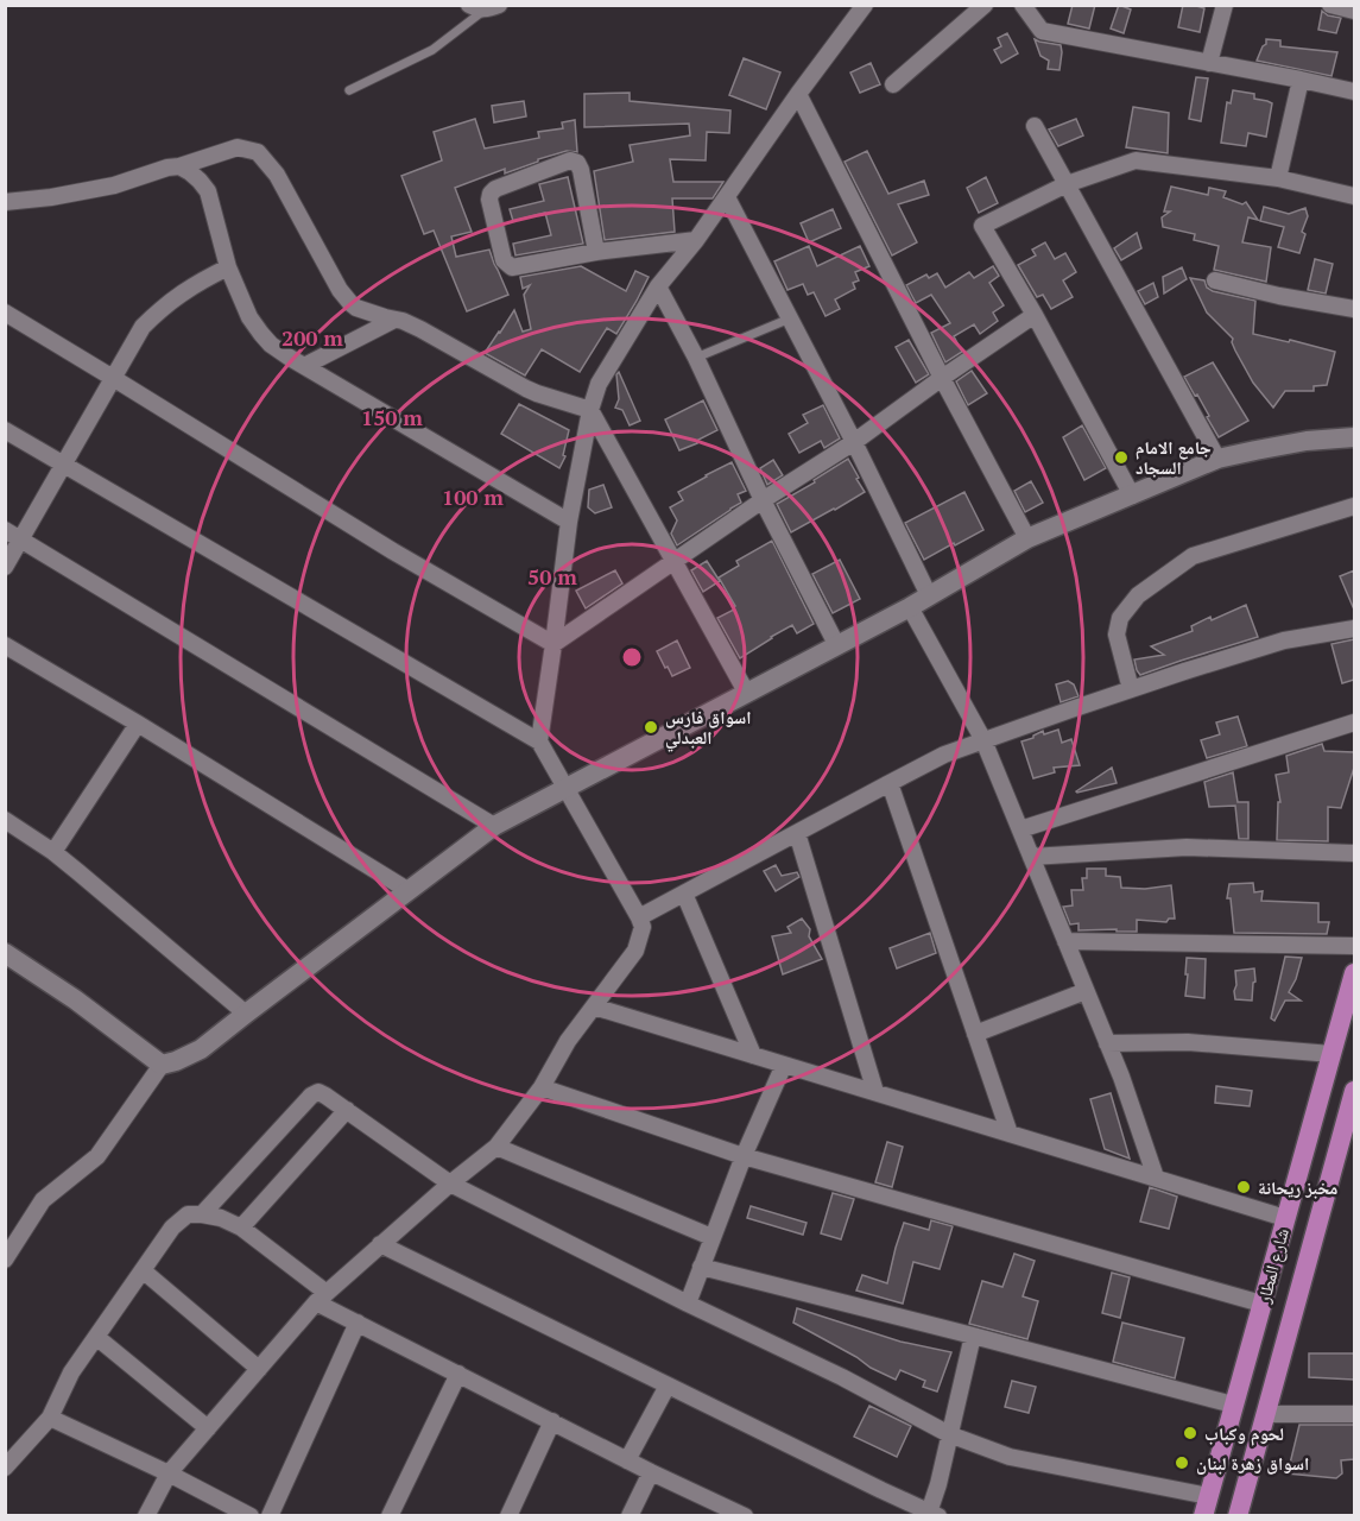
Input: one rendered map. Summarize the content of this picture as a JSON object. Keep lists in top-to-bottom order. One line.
{"streets":{"main road":["شارع المطار"]},"places":["جامع الامام السجاد","اسواق فارس العبدلي","مخبز ريحانة","لحوم وكباب","اسواق زهرة لبنان"],"rings":["200 m","150 m","100 m","50 m"]}
